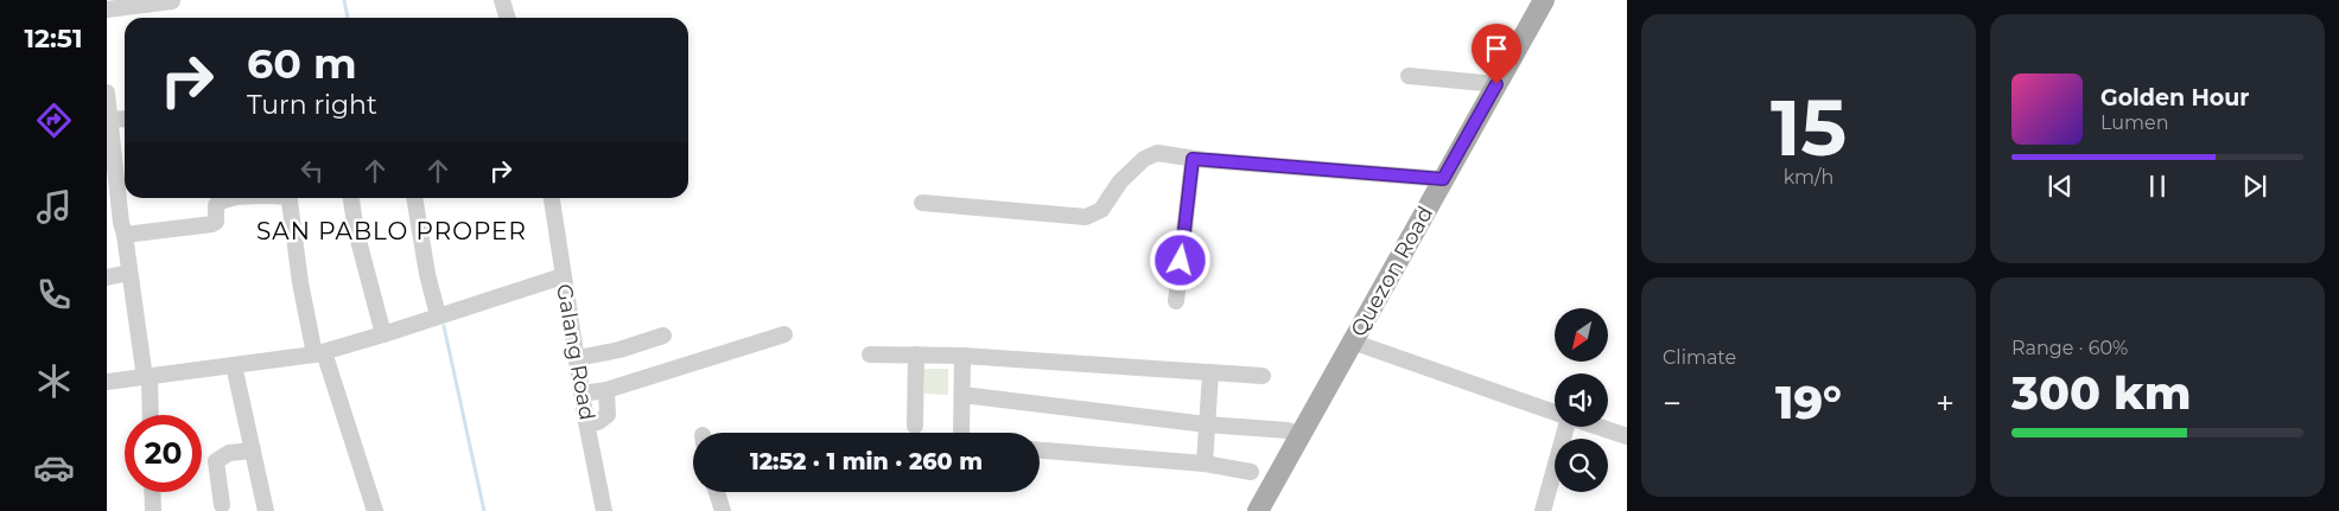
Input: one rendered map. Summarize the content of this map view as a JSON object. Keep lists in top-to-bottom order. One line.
{"streets":{"main road":["Quezon Road"],"street":["Galang Road"]},"districts":["SAN PABLO PROPER"],"north":"bottom left","page":{"tabs":"12:51","tile":[["15","km/h"],"Climate",["Range · 60%","300 km"]],"turn":["60 m","Turn right"],"song":["Golden Hour","Lumen"],"heat":["−","19°","+"],"limit":"20","trip":"12:52 · 1 min · 260 m"}}
